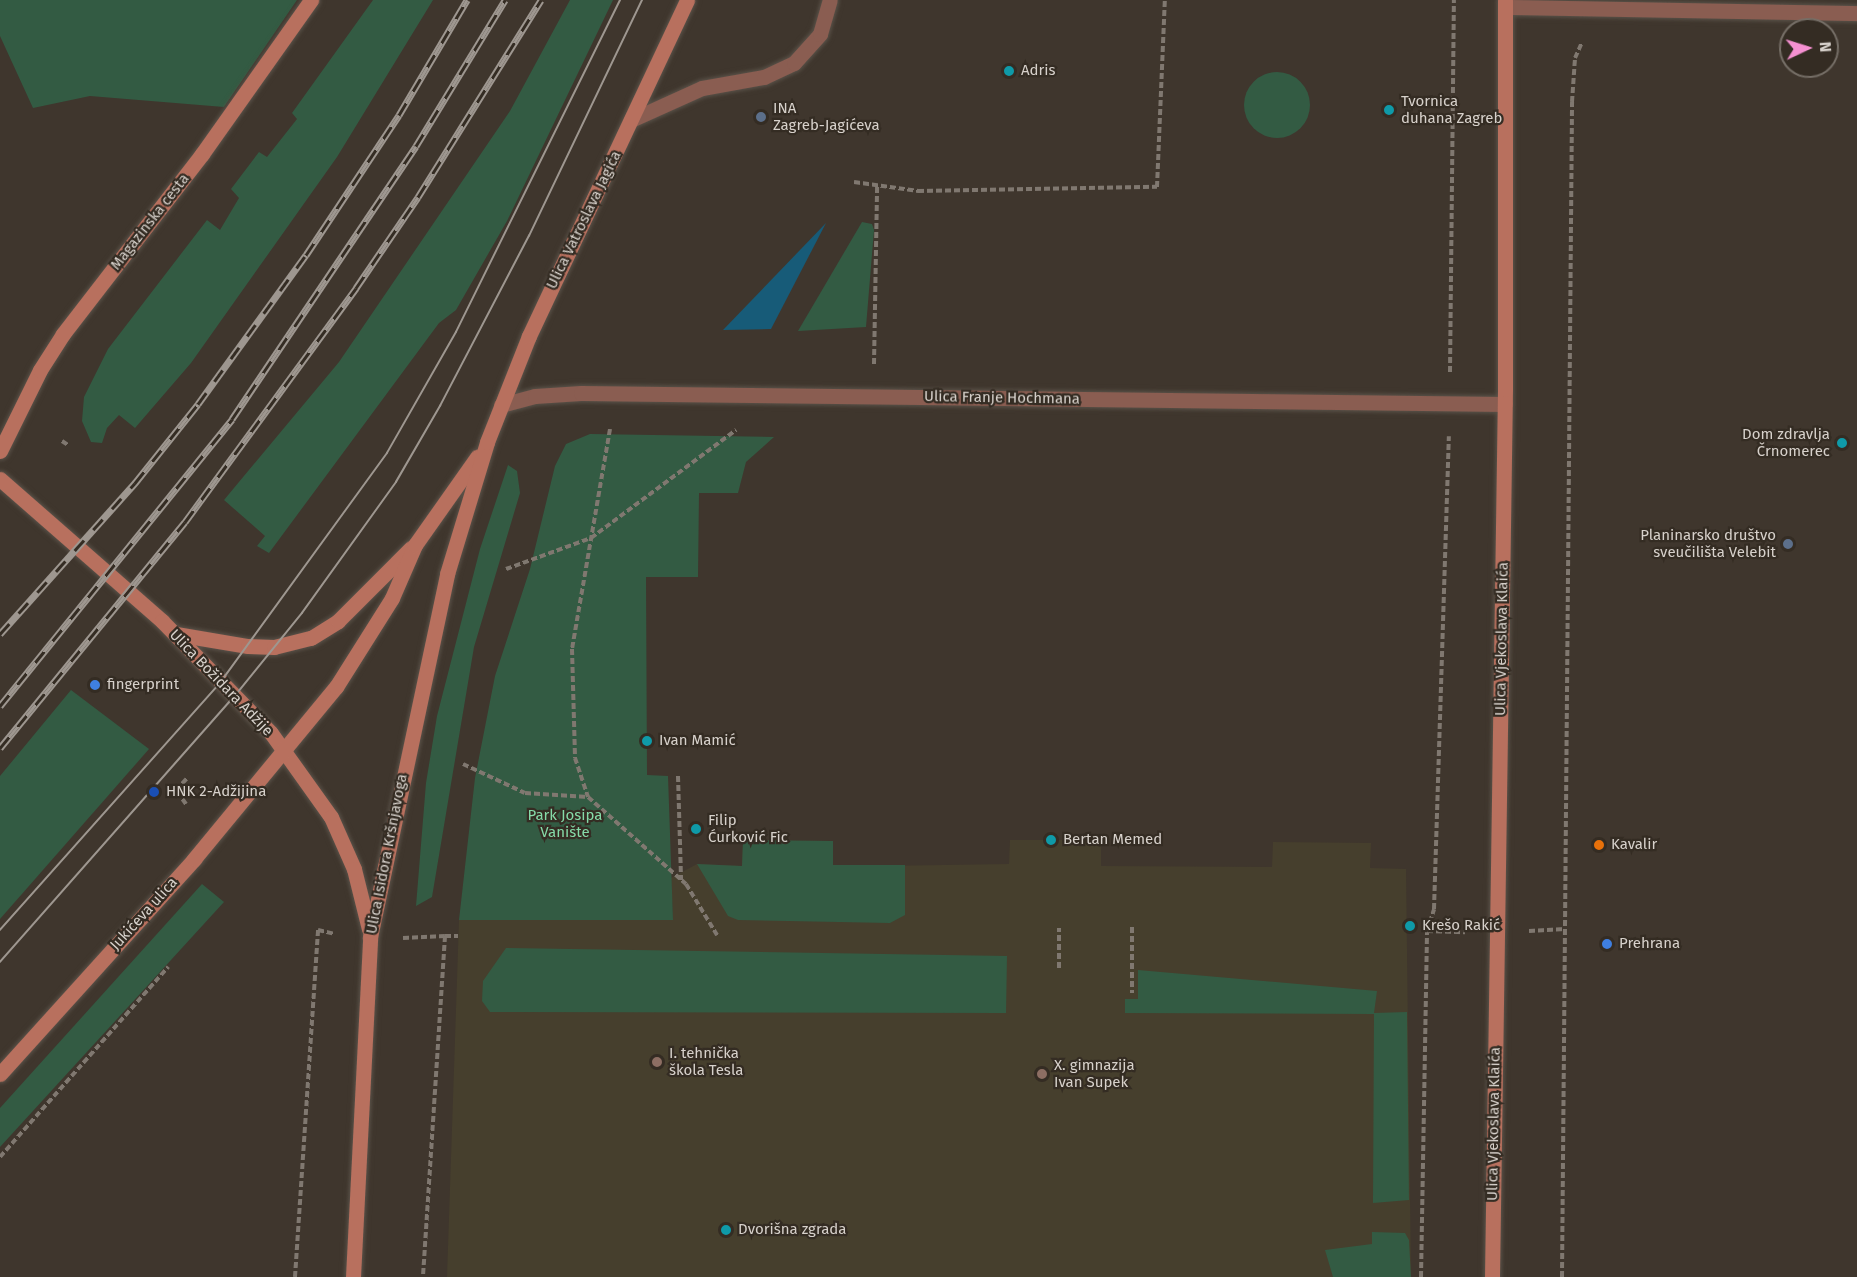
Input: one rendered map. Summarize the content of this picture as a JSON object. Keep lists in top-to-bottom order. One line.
{"streets":{"main road":["Ulica Vatroslava Jagića","Magazinska cesta","Ulica Vjekoslava Klaića","Ulica Božidara Adžije","Ulica Isidora Kršnjavoga","Jukićeva ulica"],"street":["Ulica Franje Hochmana"]},"crossings":[["Ulica Vatroslava Jagića","Ulica Franje Hochmana"],["Ulica Vatroslava Jagića","Ulica Isidora Kršnjavoga"],["Ulica Franje Hochmana","Ulica Vjekoslava Klaića"],["Ulica Božidara Adžije","Ulica Isidora Kršnjavoga"],["Ulica Božidara Adžije","Jukićeva ulica"]],"parks":["Park Josipa Vanište"],"places":["Adris","Tvornica duhana Zagreb","INA Zagreb-Jagićeva","Dom zdravlja Črnomerec","Planinarsko društvo sveučilišta Velebit","fingerprint","Ivan Mamić","HNK 2-Adžijina","Filip Ćurković Fic","Bertan Memed","Kavalir","Krešo Rakić","Prehrana","I. tehnička škola Tesla","X. gimnazija Ivan Supek","Dvorišna zgrada"],"north":"right"}
